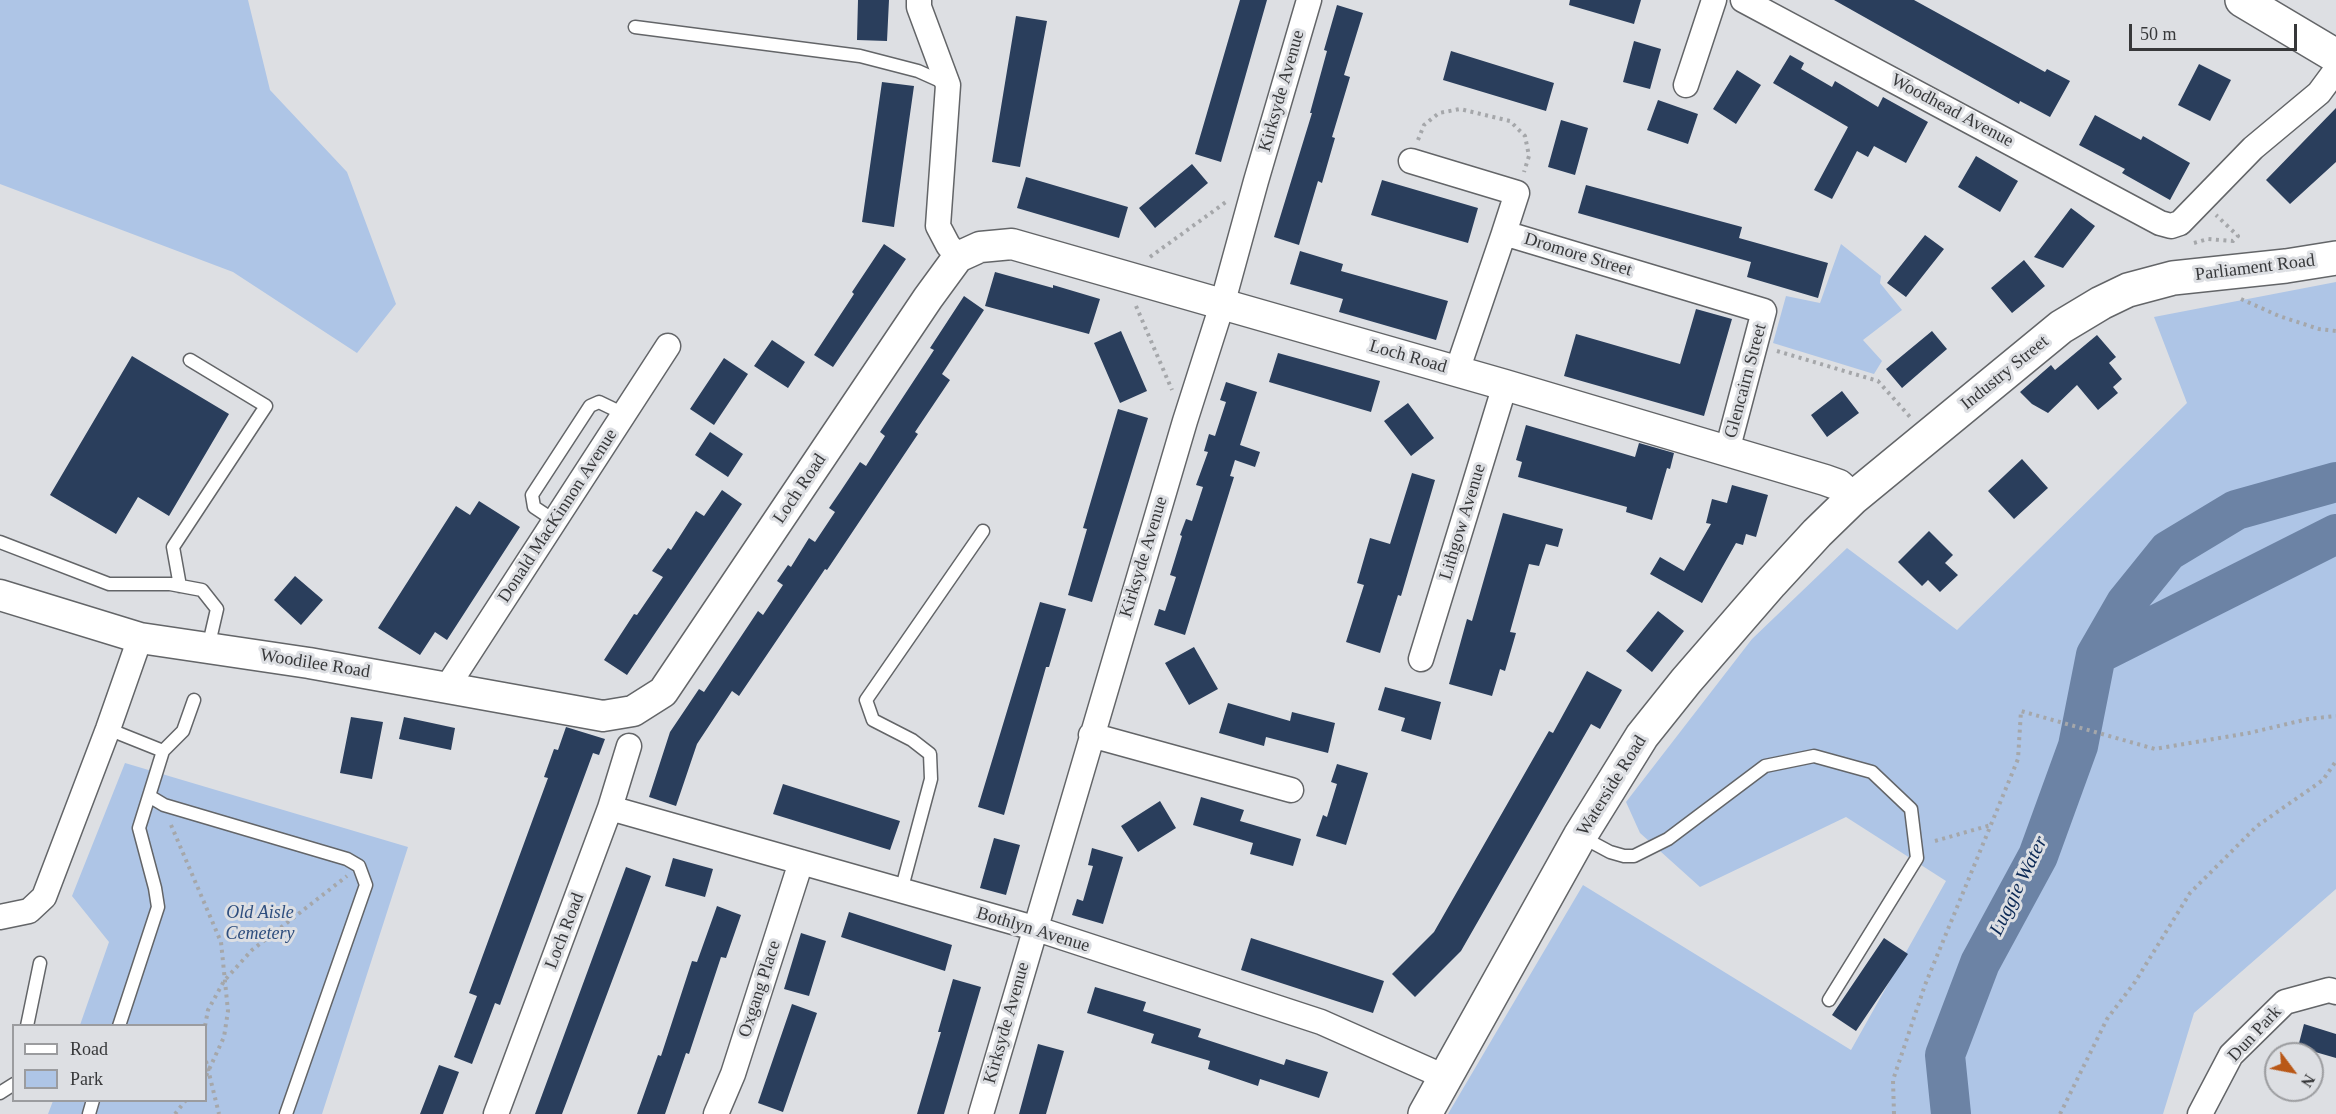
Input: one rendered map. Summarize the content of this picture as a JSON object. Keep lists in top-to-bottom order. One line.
{"streets":{"main road":["Parliament Road","Industry Street","Waterside Road"],"street":["Kirksyde Avenue","Woodhead Avenue","Dromore Street","Loch Road","Glencairn Street","Donald MacKinnon Avenue","Lithgow Avenue","Woodilee Road","Bothlyn Avenue","Oxgang Place","Dun Park"]},"crossings":[["Kirksyde Avenue","Loch Road"],["Kirksyde Avenue","Bothlyn Avenue"],["Dromore Street","Glencairn Street"],["Parliament Road","Industry Street"],["Loch Road","Industry Street"],["Loch Road","Glencairn Street"],["Loch Road","Lithgow Avenue"],["Loch Road","Woodilee Road"],["Loch Road","Waterside Road"],["Loch Road","Bothlyn Avenue"],["Industry Street","Waterside Road"],["Donald MacKinnon Avenue","Woodilee Road"],["Waterside Road","Bothlyn Avenue"],["Bothlyn Avenue","Oxgang Place"]],"water":["Luggie Water"],"parks":["Old Aisle Cemetery"],"legend":["Road","Park"],"scale_bar":"50 m","north":"bottom right"}
